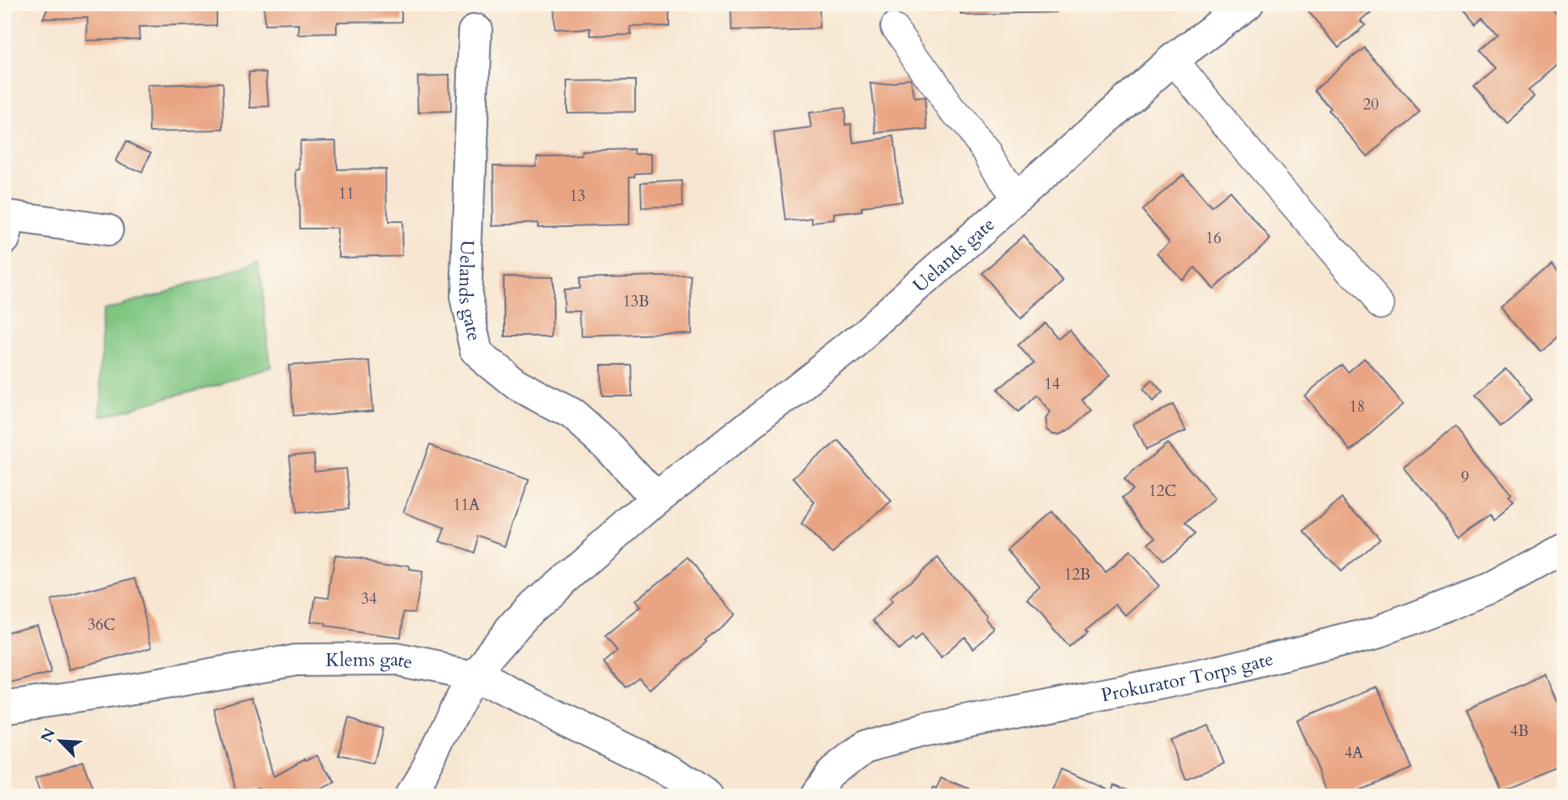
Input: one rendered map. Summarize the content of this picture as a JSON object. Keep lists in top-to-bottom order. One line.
{"streets":{"street":["Uelands gate","Klems gate","Prokurator Torps gate"]},"crossings":[["Uelands gate","Klems gate"]],"house_numbers":["20","11","13","16","13B","14","18","9","12C","11A","12B","34","36C","4B","4A"],"north":"top left"}
